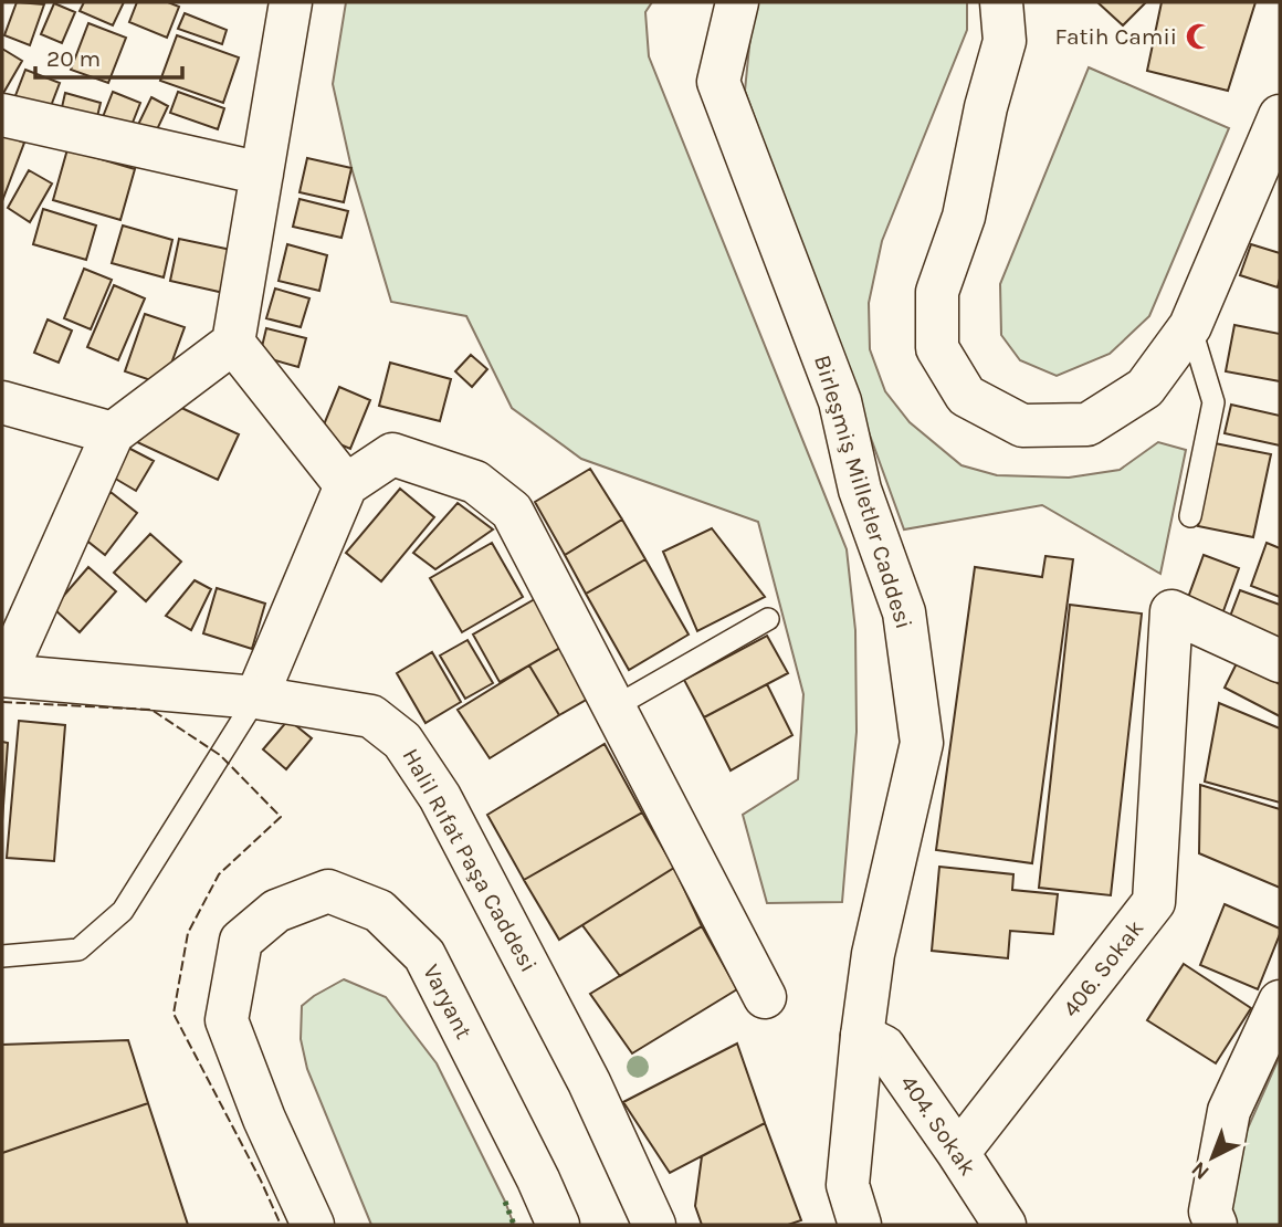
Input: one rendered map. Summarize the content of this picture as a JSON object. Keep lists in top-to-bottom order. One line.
{"streets":{"main road":["Birleşmiş Milletler Caddesi","Halil Rıfat Paşa Caddesi","406. Sokak","Varyant","404. Sokak"]},"crossings":[["Birleşmiş Milletler Caddesi","404. Sokak"],["406. Sokak","404. Sokak"]],"places":{"mosque":["Fatih Camii"]},"scale_bar":"20 m","north":"bottom left"}
